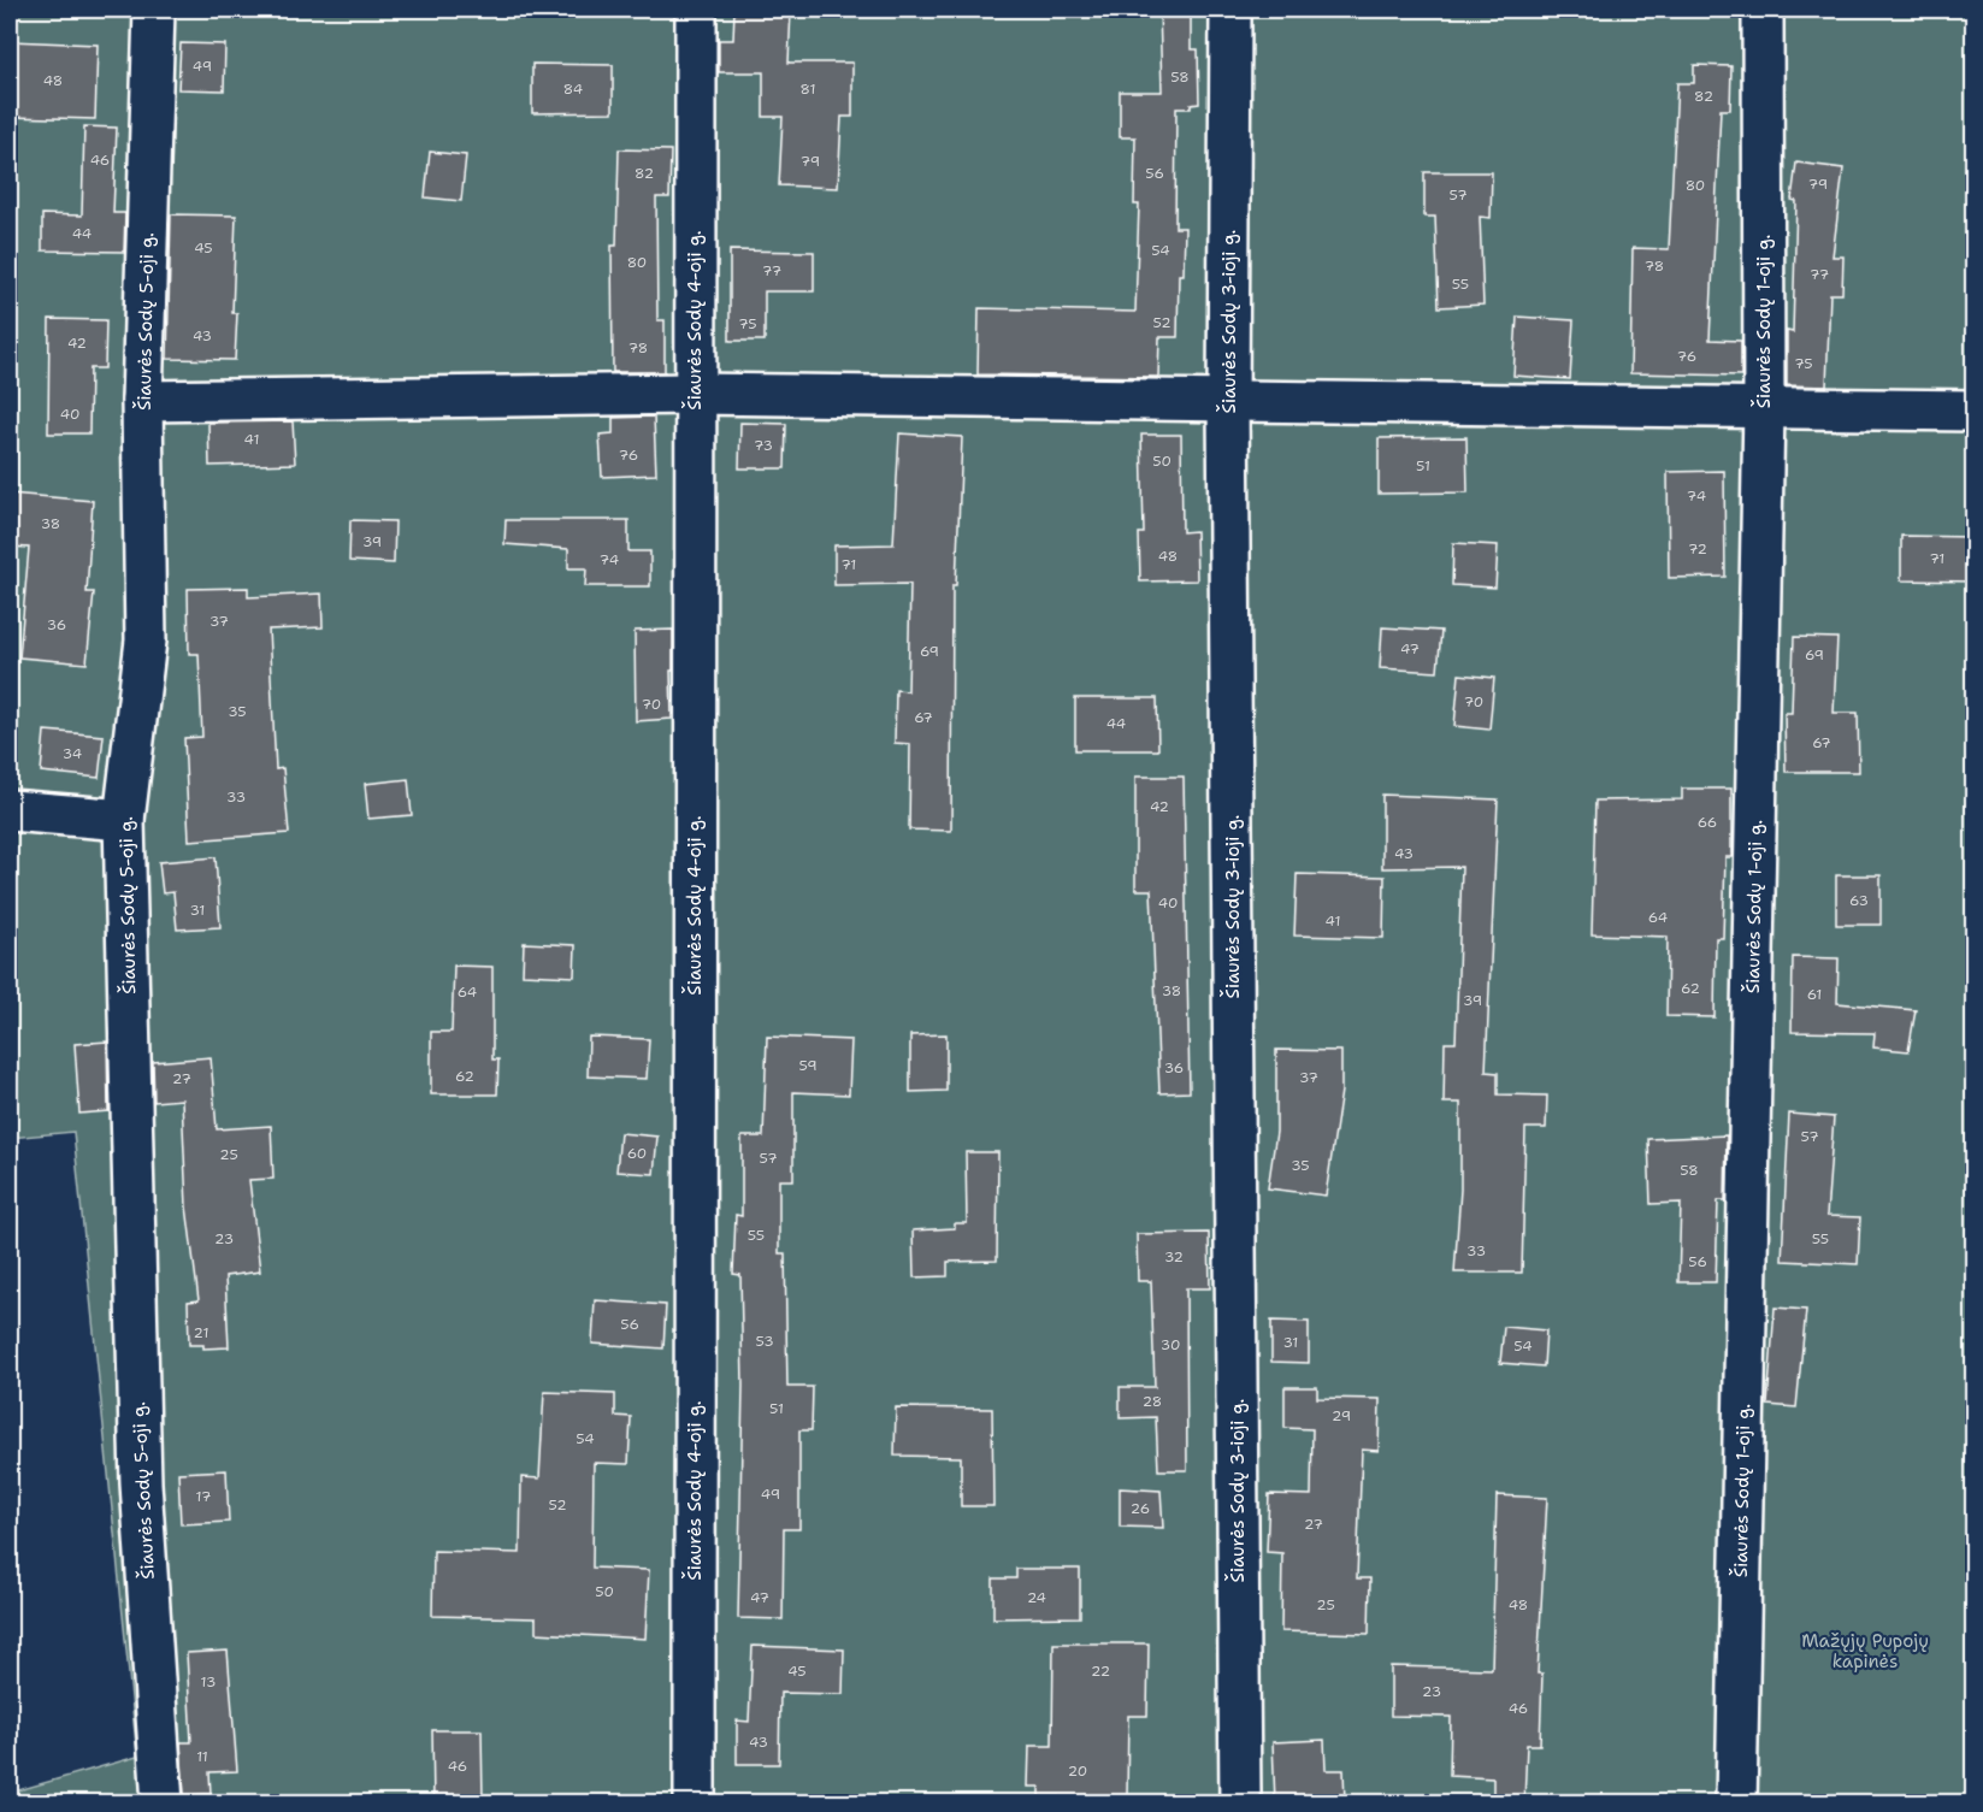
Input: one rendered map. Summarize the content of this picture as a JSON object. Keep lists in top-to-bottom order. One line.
{"streets":{"street":["Šiaurės Sodų 4-oji g.","Šiaurės Sodų 5-oji g.","Šiaurės Sodų 3-ioji g.","Šiaurės Sodų 1-oji g."]},"parks":["Mažųjų Pupojų kapinės"],"house_numbers":["49","58","48","84","81","82","46","79","82","56","79","80","57","44","45","54","80","78","77","77","55","52","75","43","42","78","76","75","40","41","73","76","50","51","74","38","39","72","48","71","74","71","37","36","47","69","69","70","70","35","67","44","67","34","33","42","66","43","63","40","31","64","41","62","38","64","61","39","59","36","62","37","27","57","60","25","57","35","58","55","23","55","33","32","56","56","21","53","31","30","54","28","51","29","54","49","17","52","26","27","50","47","24","25","48","45","22","13","23","46","43","11","46","20"]}
